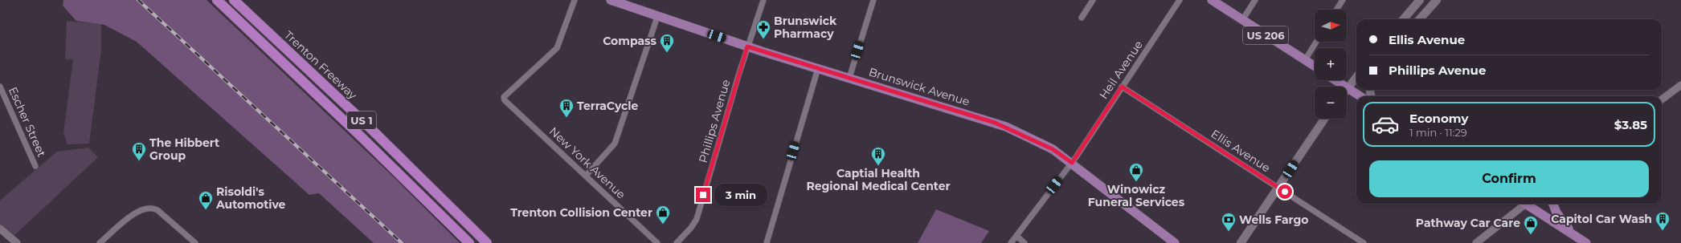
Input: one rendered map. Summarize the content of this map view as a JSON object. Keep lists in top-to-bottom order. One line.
{"streets":{"highway":["Trenton Freeway","US 1"],"main road":["US 206","Brunswick Avenue"],"street":["Heil Avenue","Phillips Avenue","Escher Street","Ellis Avenue","New York Avenue"]},"crossings":[["Heil Avenue","Brunswick Avenue"],["Heil Avenue","Ellis Avenue"],["Brunswick Avenue","Phillips Avenue"]],"places":{"pharmacy":["Brunswick Pharmacy"],"building":["Compass","TerraCycle","The Hibbert Group","Captial Health Regional Medical Center","Capitol Car Wash"],"shop":["Winowicz Funeral Services","Risoldi's Automotive","Trenton Collision Center","Pathway Car Care"],"bank":["Wells Fargo"]},"north":"right","page":{"map_buttons":["+","−"],"banner":["Ellis Avenue","Phillips Avenue"],"list":[{"name":"Economy","note":"1 min · 11:29","value":"$3.85"}],"buttons":"Confirm","bubble":"3 min"}}
